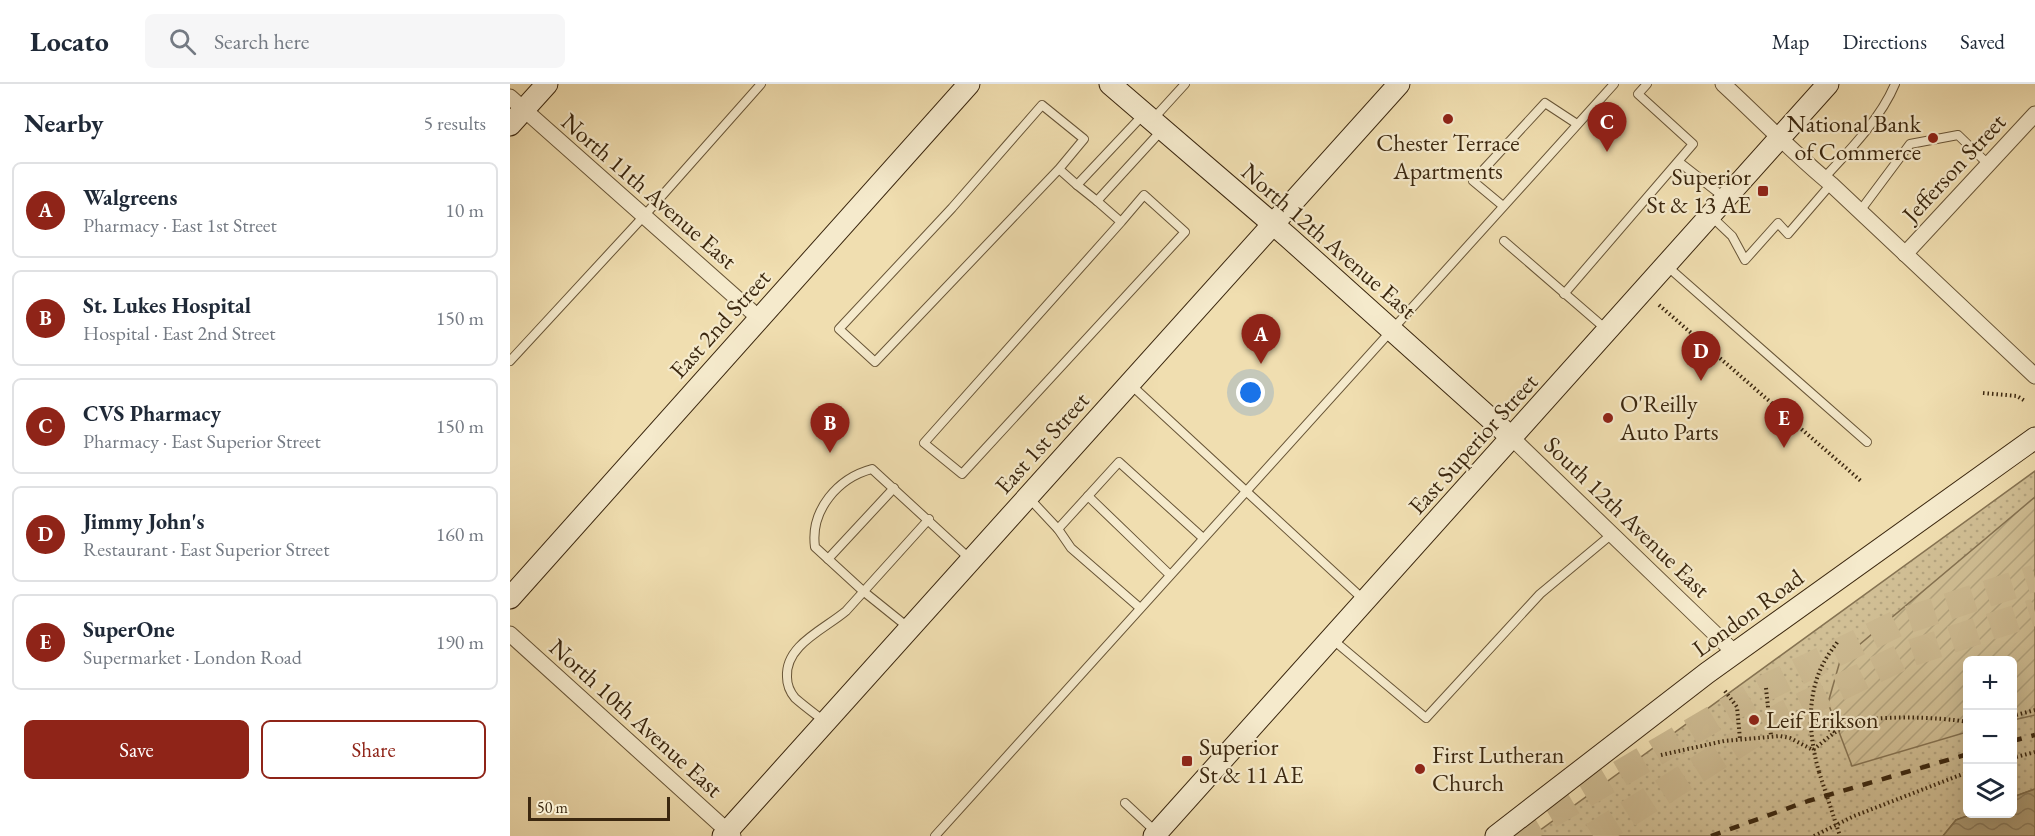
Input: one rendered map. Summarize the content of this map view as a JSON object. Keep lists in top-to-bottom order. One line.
{"streets":{"street":["Jefferson Street","North 11th Avenue East","North 12th Avenue East","East 2nd Street","East 1st Street","East Superior Street","South 12th Avenue East","London Road","North 10th Avenue East"]},"crossings":[["North 11th Avenue East","East 2nd Street"],["North 12th Avenue East","East 1st Street"],["North 12th Avenue East","East Superior Street"],["North 12th Avenue East","South 12th Avenue East"],["East 1st Street","North 10th Avenue East"],["East Superior Street","South 12th Avenue East"],["South 12th Avenue East","London Road"]],"places":{"other":["Chester Terrace Apartments","National Bank of Commerce","O'Reilly Auto Parts","Leif Erikson","First Lutheran Church"],"transit":["Superior St & 13 AE","Superior St & 11 AE"]},"scale_bar":"50 m","page":{"header":"Locato","search":"Search here","nav":["Map","Directions","Saved"],"heading":["Nearby","5 results"],"pins":["C","A","D","E","B"],"list":[{"mark":"A","name":"Walgreens","note":"Pharmacy · East 1st Street","value":"10 m"},{"mark":"B","name":"St. Lukes Hospital","note":"Hospital · East 2nd Street","value":"150 m"},{"mark":"C","name":"CVS Pharmacy","note":"Pharmacy · East Superior Street","value":"150 m"},{"mark":"D","name":"Jimmy John's","note":"Restaurant · East Superior Street","value":"160 m"},{"mark":"E","name":"SuperOne","note":"Supermarket · London Road","value":"190 m"}],"map_buttons":["+","−"],"buttons":["Save","Share"],"scale":"50 m"}}
